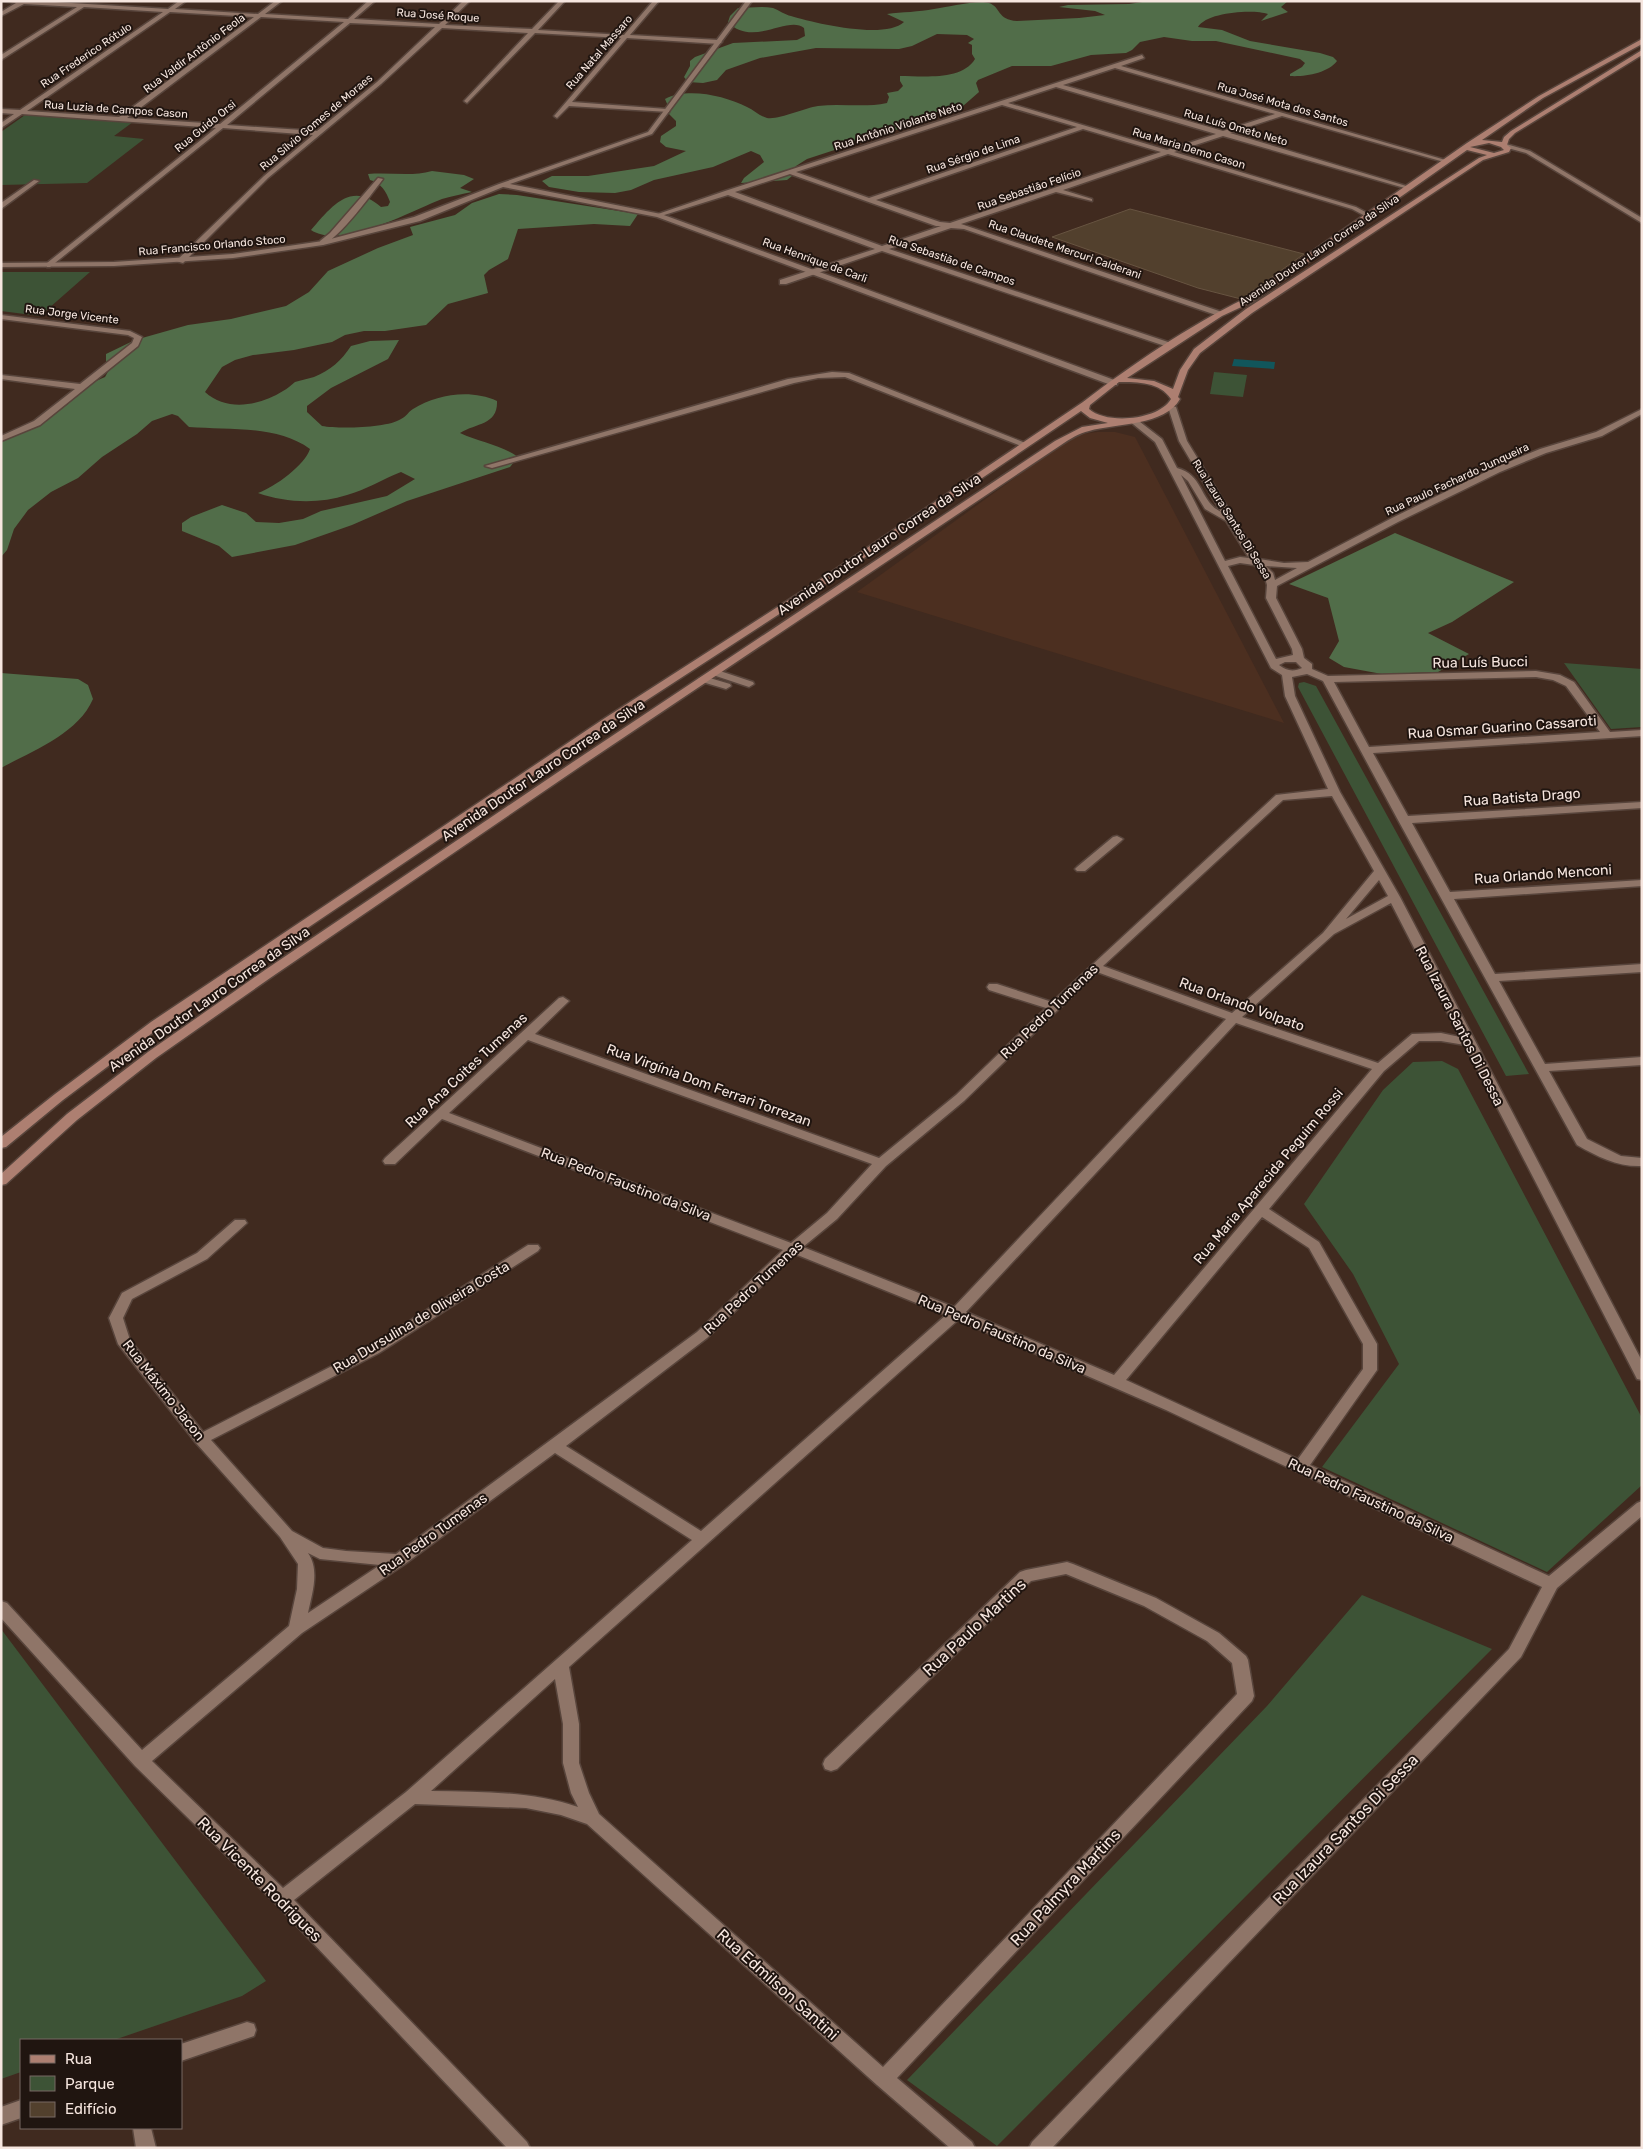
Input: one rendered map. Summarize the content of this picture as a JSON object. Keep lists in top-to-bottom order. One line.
{"streets":{"main road":["Avenida Doutor Lauro Correa da Silva"],"street":["Rua José Roque","Rua Natal Massaro","Rua Valdir Antônio Feola","Rua Frederico Rótulo","Rua José Mota dos Santos","Rua Luzia de Campos Cason","Rua Sílvio Gomes de Moraes","Rua Guido Orsi","Rua Antônio Violante Neto","Rua Luís Ometo Neto","Rua Maria Demo Cason","Rua Sérgio de Lima","Rua Sebastião Felício","Rua Francisco Orlando Stoco","Rua Claudete Mercuri Calderani","Rua Henrique de Carli","Rua Sebastião de Campos","Rua Jorge Vicente","Rua Paulo Fachardo Junqueira","Rua Izaura Santos Di Sessa","Rua Luís Bucci","Rua Osmar Guarino Cassaroti","Rua Batista Drago","Rua Orlando Menconi","Rua Orlando Volpato","Rua Pedro Tumenas","Rua Izaura Santos Di Dessa","Rua Ana Coites Tumenas","Rua Virgínia Dom Ferrari Torrezan","Rua Maria Aparecida Peguim Rossi","Rua Pedro Faustino da Silva","Rua Dursulina de Oliveira Costa","Rua Máximo Jacon","Rua Paulo Martins","Rua Vicente Rodrigues","Rua Palmyra Martins","Rua Edmilson Santini"]},"crossings":[["Rua José Roque","Rua Natal Massaro"],["Rua José Roque","Rua Valdir Antônio Feola"],["Rua José Roque","Rua Frederico Rótulo"],["Rua José Roque","Rua Sílvio Gomes de Moraes"],["Rua José Roque","Rua Guido Orsi"],["Rua Valdir Antônio Feola","Rua Luzia de Campos Cason"],["Rua Frederico Rótulo","Rua Luzia de Campos Cason"],["Rua José Mota dos Santos","Rua Antônio Violante Neto"],["Rua José Mota dos Santos","Rua Sebastião Felício"],["Rua José Mota dos Santos","Avenida Doutor Lauro Correa da Silva"],["Rua Luzia de Campos Cason","Rua Sílvio Gomes de Moraes"],["Rua Luzia de Campos Cason","Rua Guido Orsi"],["Rua Sílvio Gomes de Moraes","Rua Francisco Orlando Stoco"],["Rua Guido Orsi","Rua Francisco Orlando Stoco"],["Rua Antônio Violante Neto","Rua Luís Ometo Neto"],["Rua Antônio Violante Neto","Rua Maria Demo Cason"],["Rua Antônio Violante Neto","Rua Claudete Mercuri Calderani"],["Rua Antônio Violante Neto","Rua Henrique de Carli"],["Rua Antônio Violante Neto","Rua Sebastião de Campos"],["Rua Luís Ometo Neto","Rua Sebastião Felício"],["Rua Luís Ometo Neto","Avenida Doutor Lauro Correa da Silva"],["Rua Maria Demo Cason","Rua Sérgio de Lima"],["Rua Maria Demo Cason","Rua Sebastião Felício"],["Rua Maria Demo Cason","Avenida Doutor Lauro Correa da Silva"],["Rua Sérgio de Lima","Rua Claudete Mercuri Calderani"],["Rua Sebastião Felício","Rua Claudete Mercuri Calderani"],["Rua Sebastião Felício","Rua Henrique de Carli"],["Rua Sebastião Felício","Rua Sebastião de Campos"],["Rua Francisco Orlando Stoco","Rua Henrique de Carli"],["Rua Claudete Mercuri Calderani","Avenida Doutor Lauro Correa da Silva"],["Avenida Doutor Lauro Correa da Silva","Rua Henrique de Carli"],["Avenida Doutor Lauro Correa da Silva","Rua Sebastião de Campos"],["Avenida Doutor Lauro Correa da Silva","Rua Izaura Santos Di Sessa"],["Rua Paulo Fachardo Junqueira","Rua Izaura Santos Di Sessa"],["Rua Izaura Santos Di Sessa","Rua Pedro Faustino da Silva"],["Rua Luís Bucci","Rua Osmar Guarino Cassaroti"],["Rua Orlando Volpato","Rua Pedro Tumenas"],["Rua Orlando Volpato","Rua Maria Aparecida Peguim Rossi"],["Rua Pedro Tumenas","Rua Izaura Santos Di Dessa"],["Rua Pedro Tumenas","Rua Virgínia Dom Ferrari Torrezan"],["Rua Pedro Tumenas","Rua Pedro Faustino da Silva"],["Rua Pedro Tumenas","Rua Máximo Jacon"],["Rua Pedro Tumenas","Rua Vicente Rodrigues"],["Rua Izaura Santos Di Dessa","Rua Maria Aparecida Peguim Rossi"],["Rua Ana Coites Tumenas","Rua Virgínia Dom Ferrari Torrezan"],["Rua Ana Coites Tumenas","Rua Pedro Faustino da Silva"],["Rua Maria Aparecida Peguim Rossi","Rua Pedro Faustino da Silva"],["Rua Dursulina de Oliveira Costa","Rua Máximo Jacon"],["Rua Paulo Martins","Rua Palmyra Martins"],["Rua Palmyra Martins","Rua Edmilson Santini"]],"legend":["Rua","Parque","Edifício"]}
